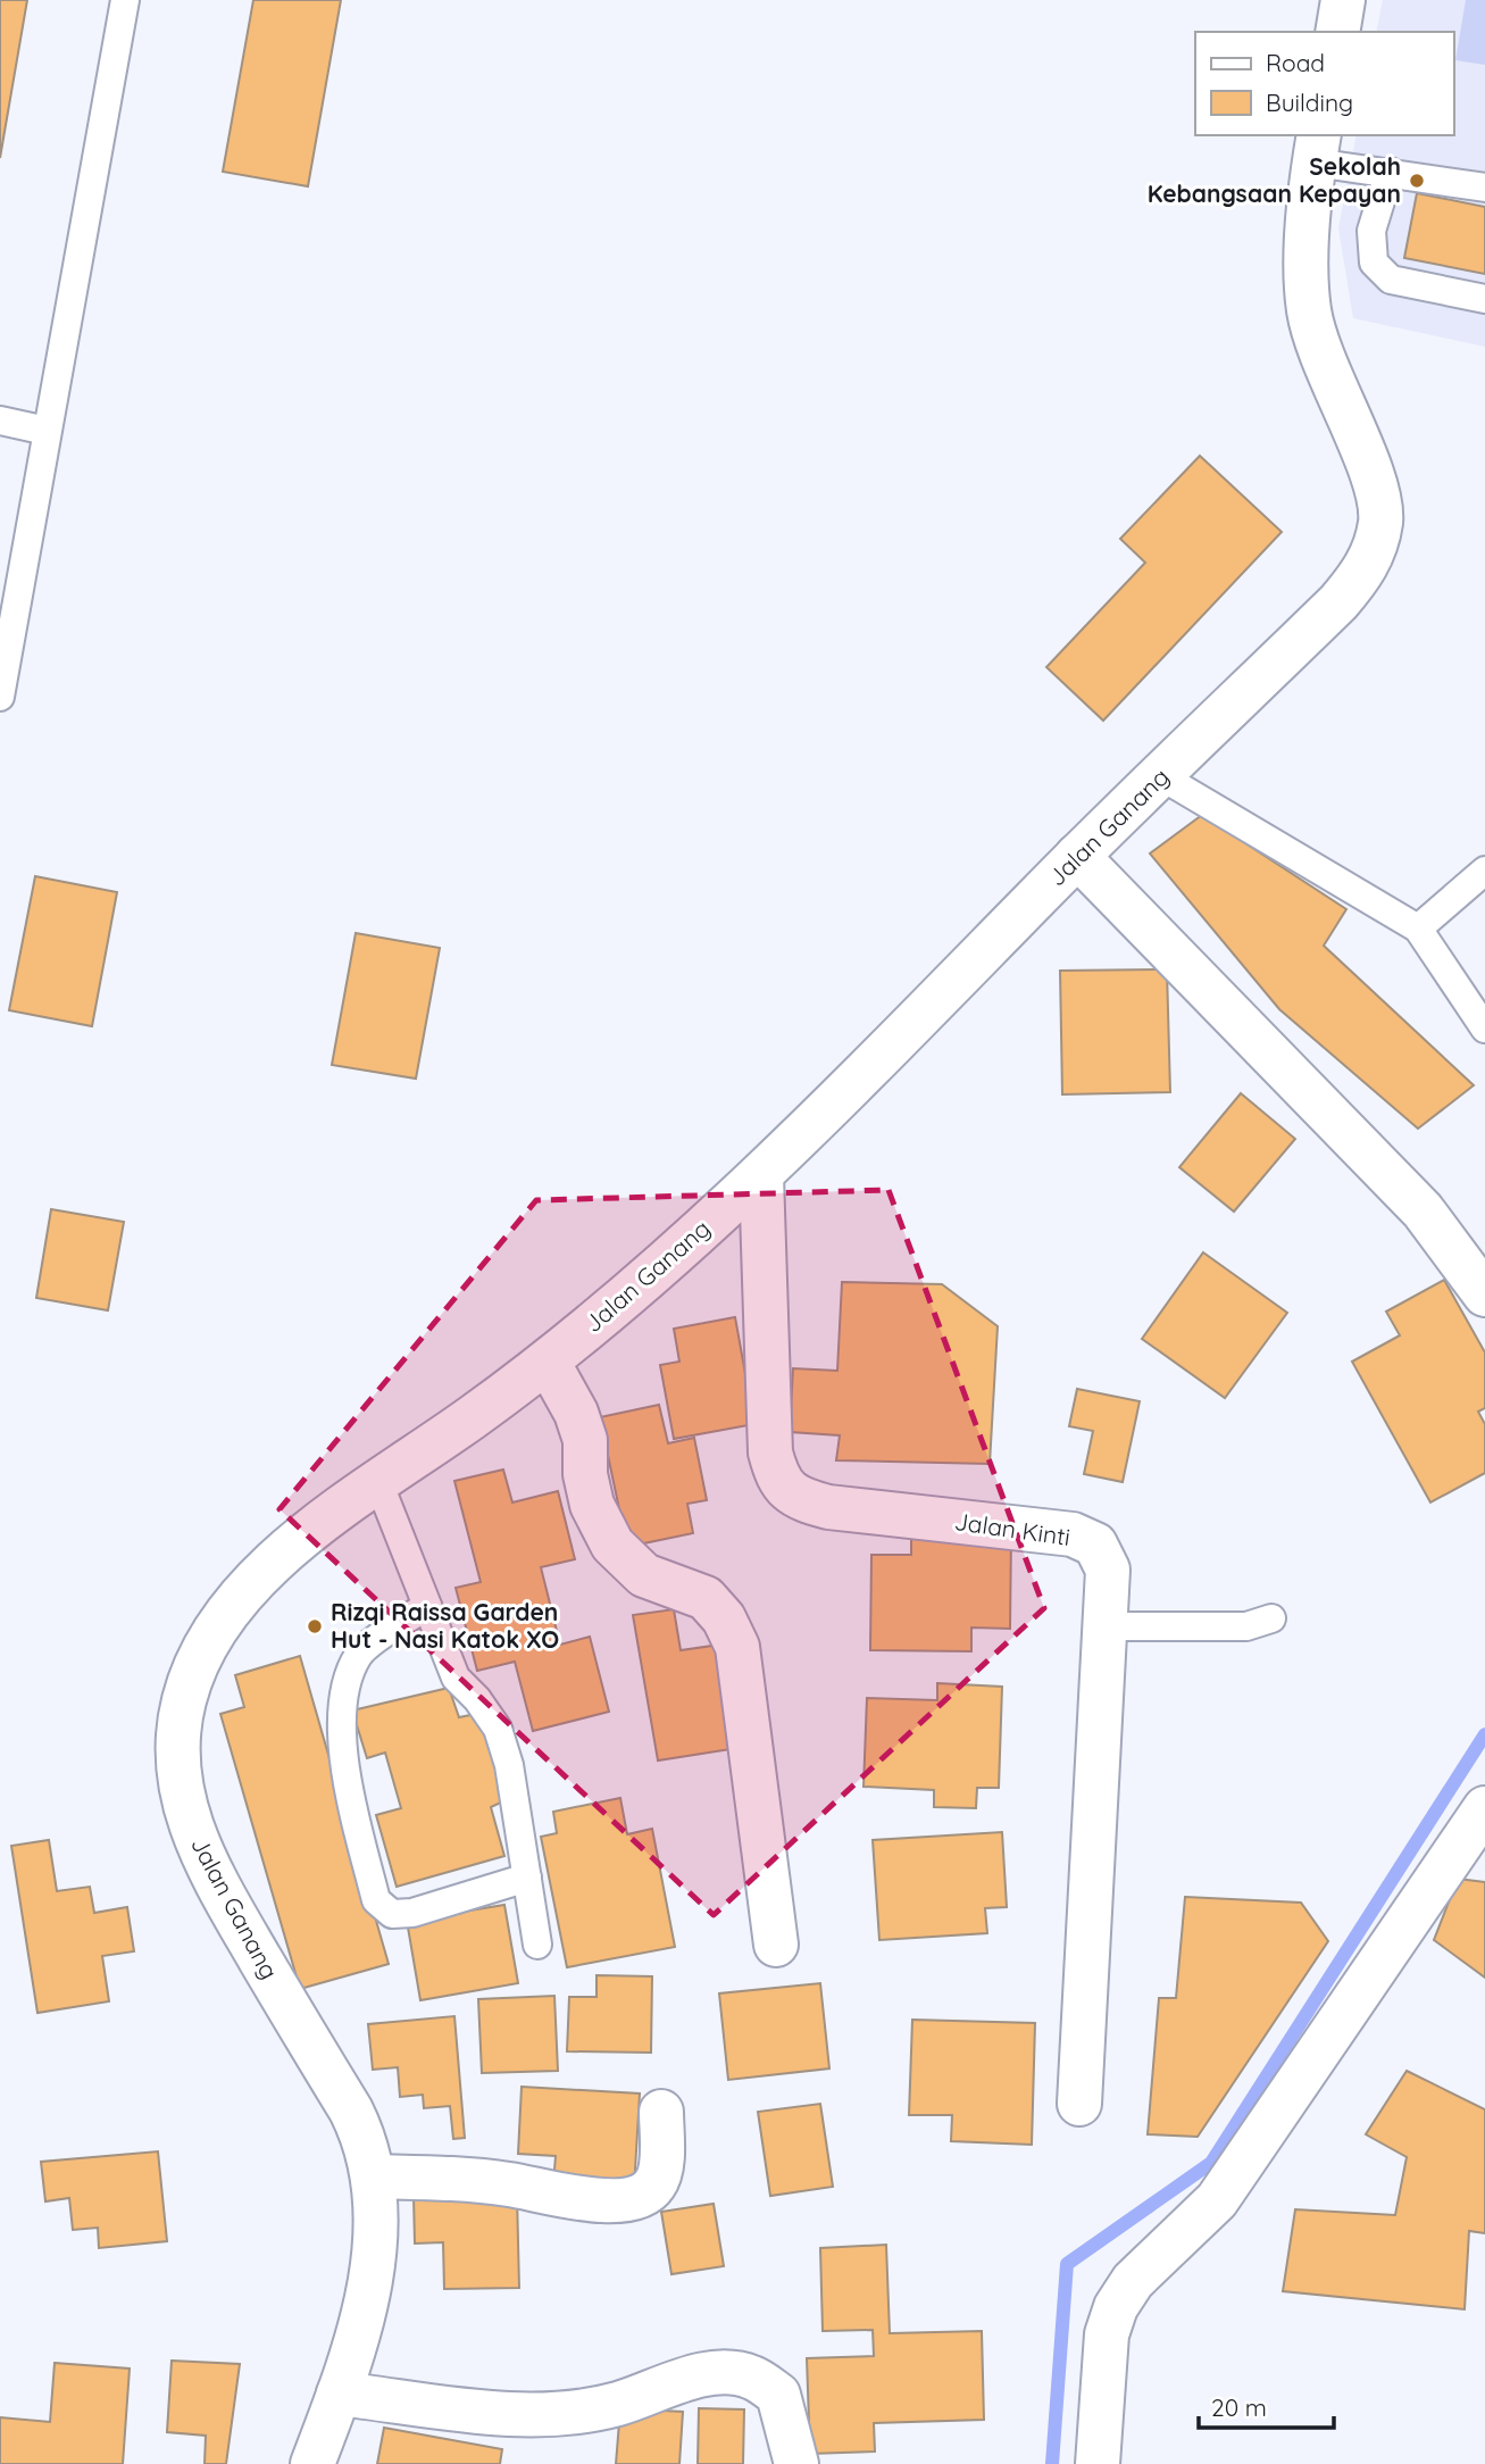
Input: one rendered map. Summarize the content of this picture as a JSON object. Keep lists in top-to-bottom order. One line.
{"streets":{"street":["Jalan Ganang","Jalan Kinti"]},"crossings":[["Jalan Ganang","Jalan Kinti"]],"places":["Sekolah Kebangsaan Kepayan","Rizqi Raissa Garden Hut - Nasi Katok XO"],"legend":["Road","Building"],"scale_bar":"20 m"}
